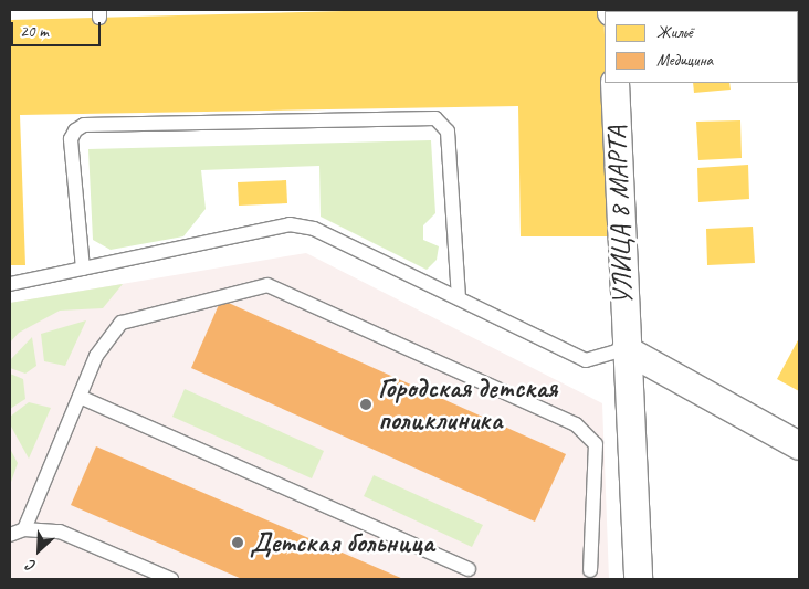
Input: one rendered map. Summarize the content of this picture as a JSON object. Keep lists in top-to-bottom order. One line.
{"streets":{"street":["УЛИЦА 8 МАРТА"]},"places":["Городская детская поликлиника","Детская больница"],"legend":["Жильё","Медицина"],"scale_bar":"20 m","north":"bottom left"}
